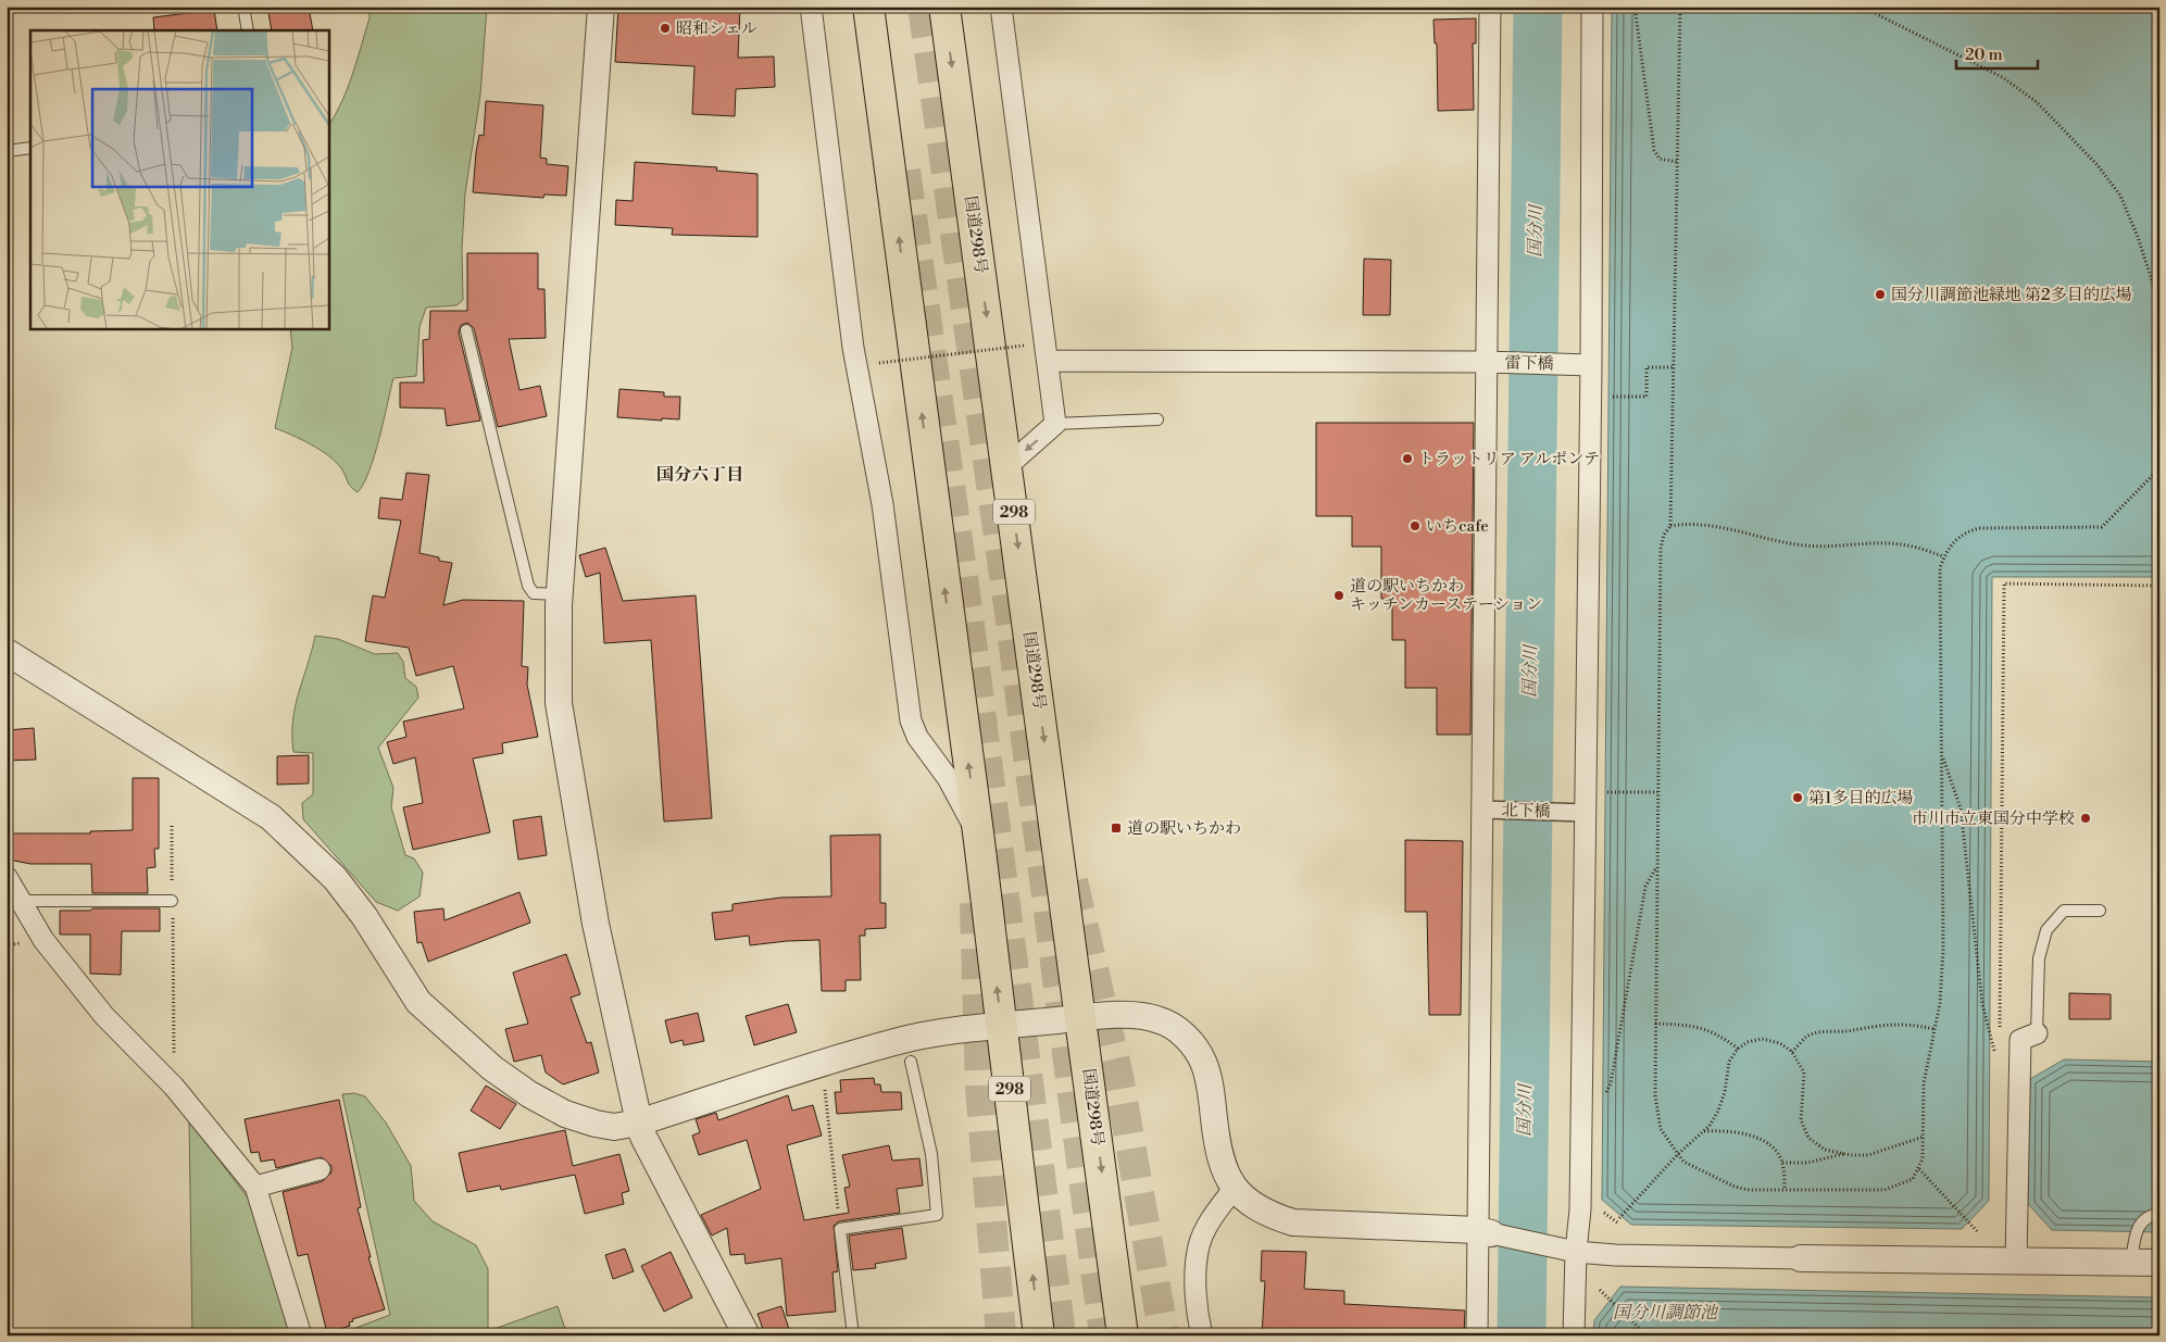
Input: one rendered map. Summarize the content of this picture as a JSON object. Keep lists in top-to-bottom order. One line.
{"streets":{"highway":["国道298号","298"],"street":["雷下橋","北下橋"]},"districts":["国分六丁目"],"water":["国分川","国分川調節池"],"places":{"other":["昭和シェル","国分川調節池緑地 第2多目的広場","トラットリア アルポンテ","いちcafe","道の駅いちかわ キッチンカーステーション","第1多目的広場","市川市立東国分中学校"],"transit":["道の駅いちかわ"]},"scale_bar":"20 m"}
